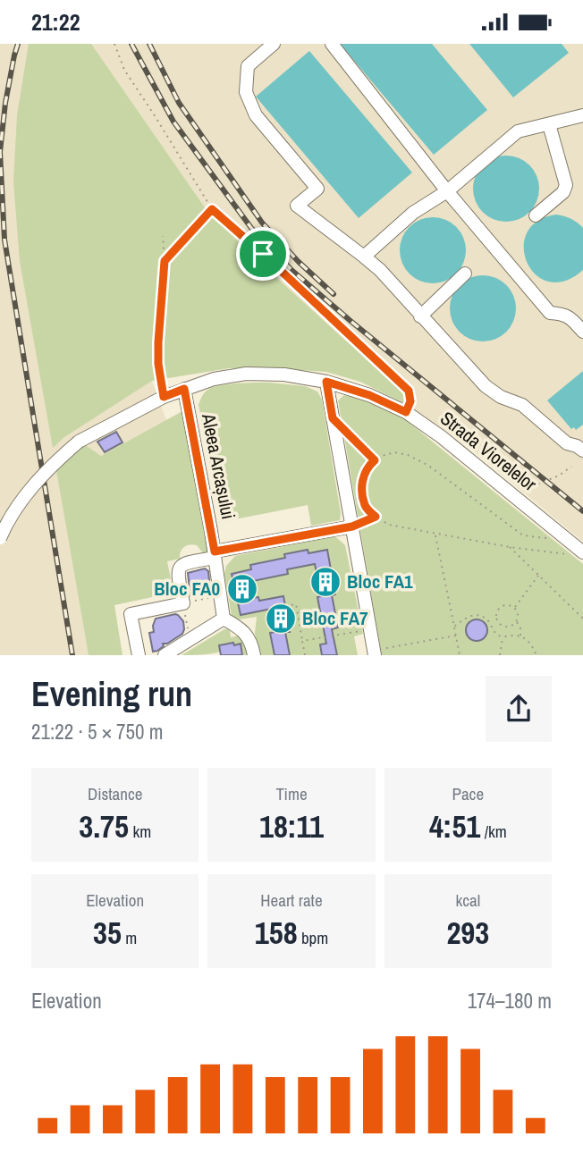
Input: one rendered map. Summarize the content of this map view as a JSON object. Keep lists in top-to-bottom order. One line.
{"streets":{"street":["Strada Viorelelor","Aleea Arcașului"]},"crossings":[["Strada Viorelelor","Aleea Arcașului"]],"places":{"building":["Bloc FA1","Bloc FA0","Bloc FA7"]},"page":{"status":"21:22","heading":["Evening run","21:22 · 5 × 750 m"],"stats":[["Distance","3.75 km"],["Time","18:11"],["Pace","4:51 /km"],["Elevation","35 m"],["Heart rate","158 bpm"],["kcal","293"]],"chart":["Elevation","174–180 m"]}}
